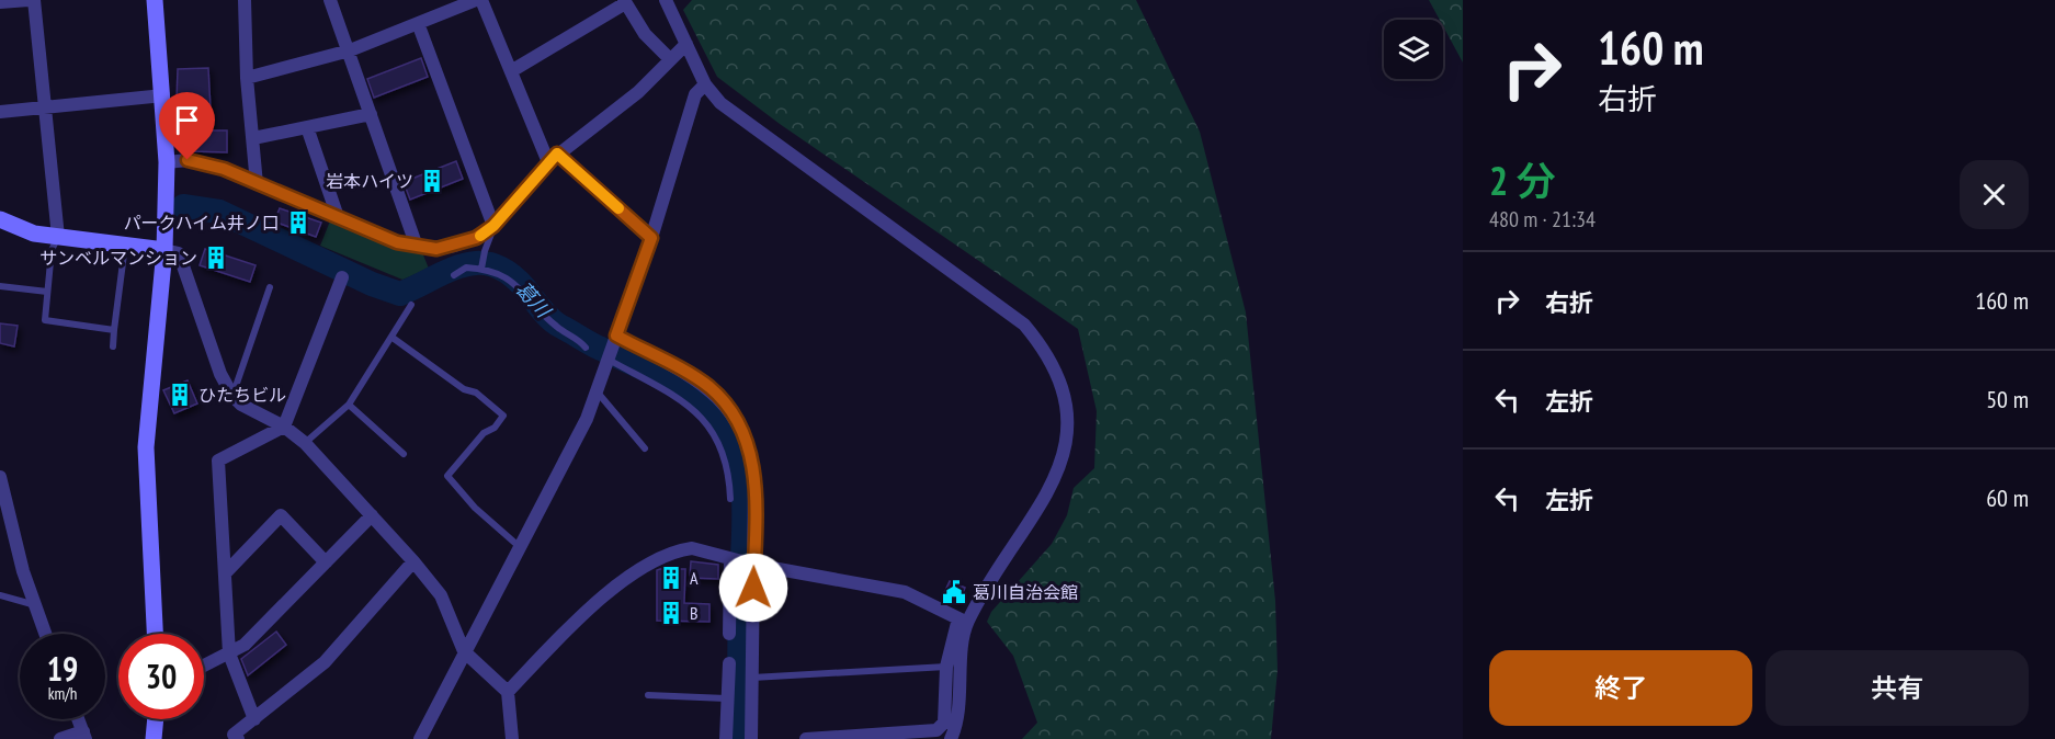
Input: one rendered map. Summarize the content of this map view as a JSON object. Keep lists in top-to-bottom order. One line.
{"water":["葛川"],"places":{"building":["岩本ハイツ","パークハイム井ノ口","サンベルマンション","ひたちビル","A","B"],"public building":["葛川自治会館"]},"page":{"turn":["160 m","右折"],"heading":["2 分","480 m · 21:34"],"list":[{"name":"右折","value":"160 m"},{"name":"左折","value":"50 m"},{"name":"左折","value":"60 m"}],"speed":"19 km/h","limit":"30","buttons":["終了","共有"]}}
